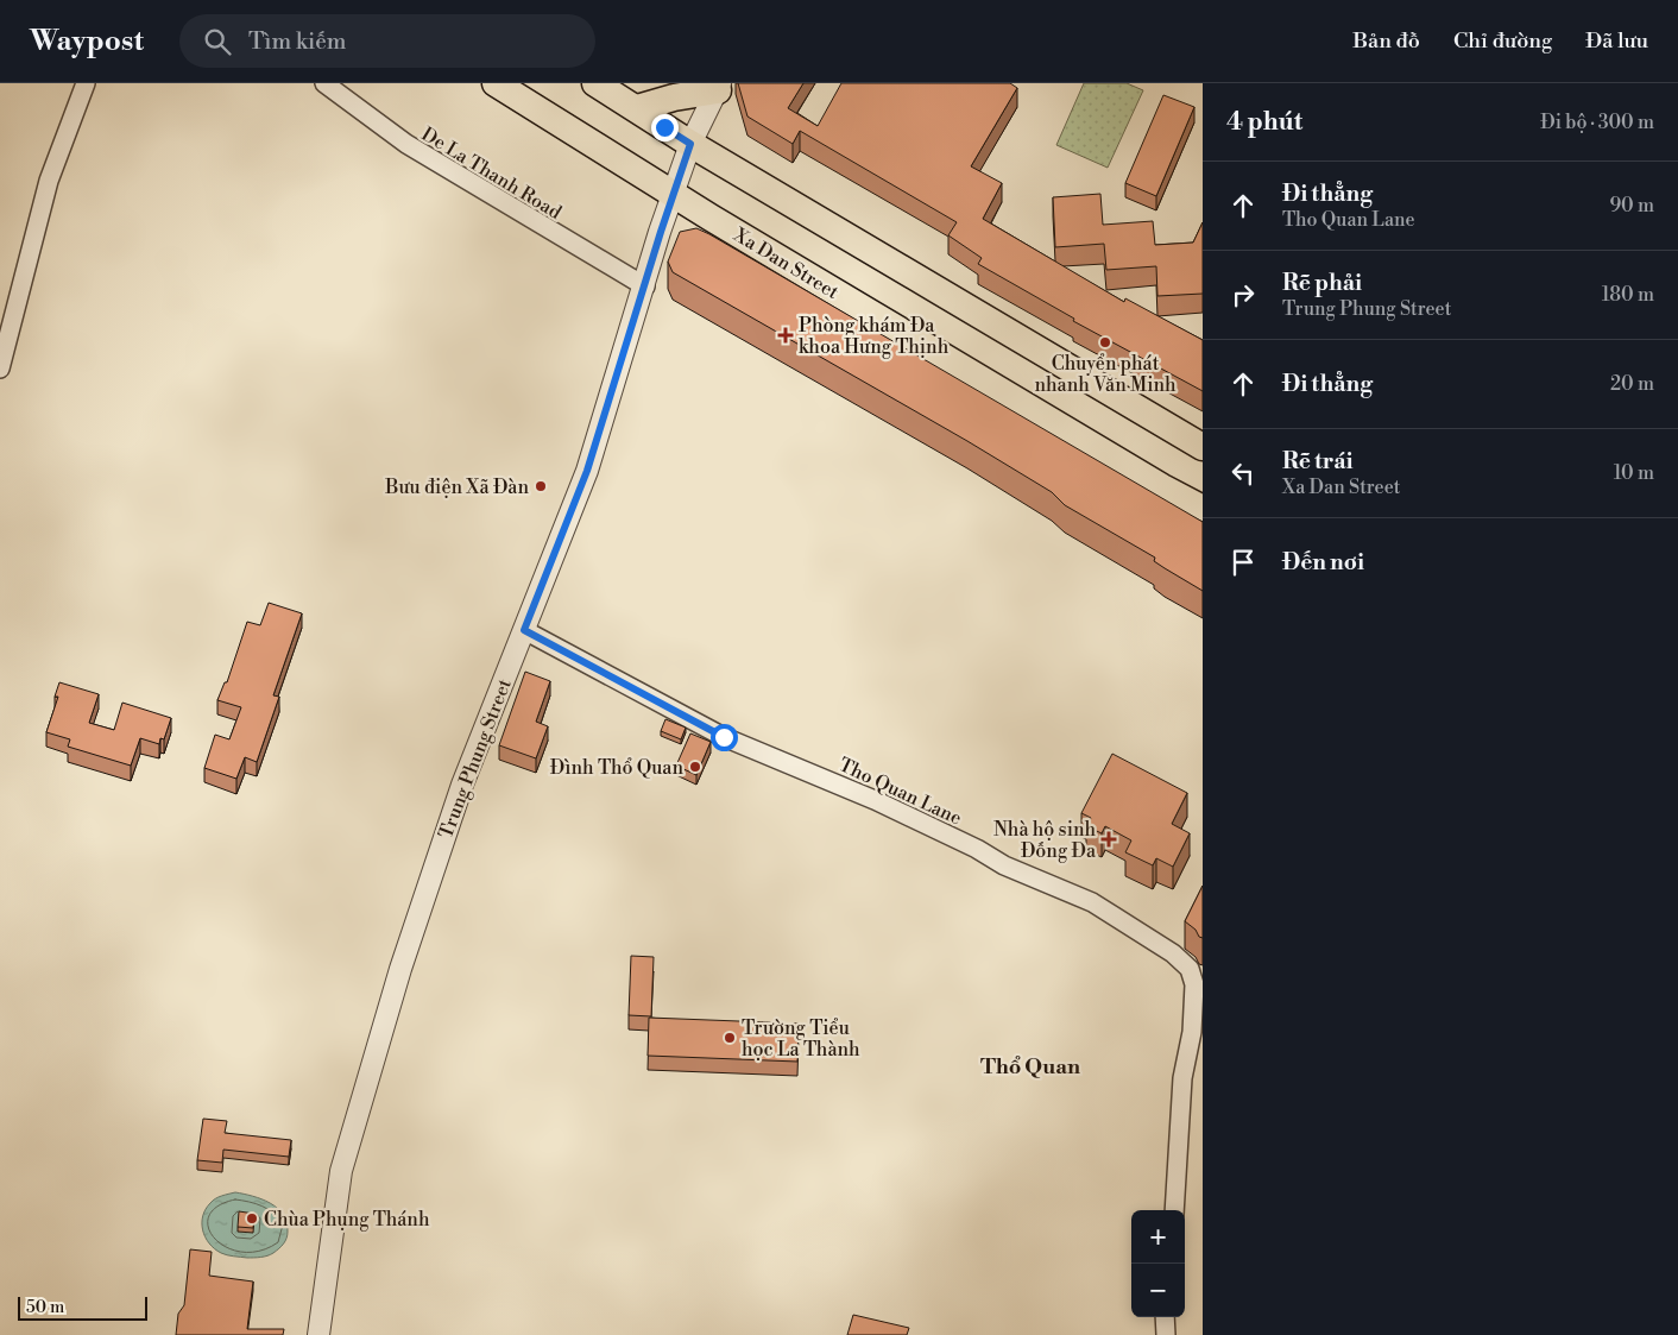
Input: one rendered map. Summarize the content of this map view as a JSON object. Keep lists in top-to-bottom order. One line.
{"streets":{"main road":["Xa Dan Street"],"street":["De La Thanh Road","Trung Phung Street","Tho Quan Lane"]},"crossings":[["De La Thanh Road","Trung Phung Street"],["Xa Dan Street","Trung Phung Street"],["Trung Phung Street","Tho Quan Lane"]],"districts":["Thổ Quan"],"places":{"health":["Phòng khám Đa khoa Hưng Thịnh","Nhà hộ sinh Đống Đa"],"other":["Chuyển phát nhanh Văn Minh","Bưu điện Xã Đàn","Đình Thổ Quan","Trường Tiểu học La Thành","Chùa Phụng Thánh"]},"scale_bar":"50 m","page":{"header":"Waypost","search":"Tìm kiếm","nav":["Bản đồ","Chỉ đường","Đã lưu"],"heading":["4 phút","Đi bộ · 300 m"],"list":[["Đi thẳng","Tho Quan Lane","90 m"],["Rẽ phải","Trung Phung Street","180 m"],["Đi thẳng","20 m"],["Rẽ trái","Xa Dan Street","10 m"],"Đến nơi"],"map_buttons":["+","−"],"scale":"50 m"}}
